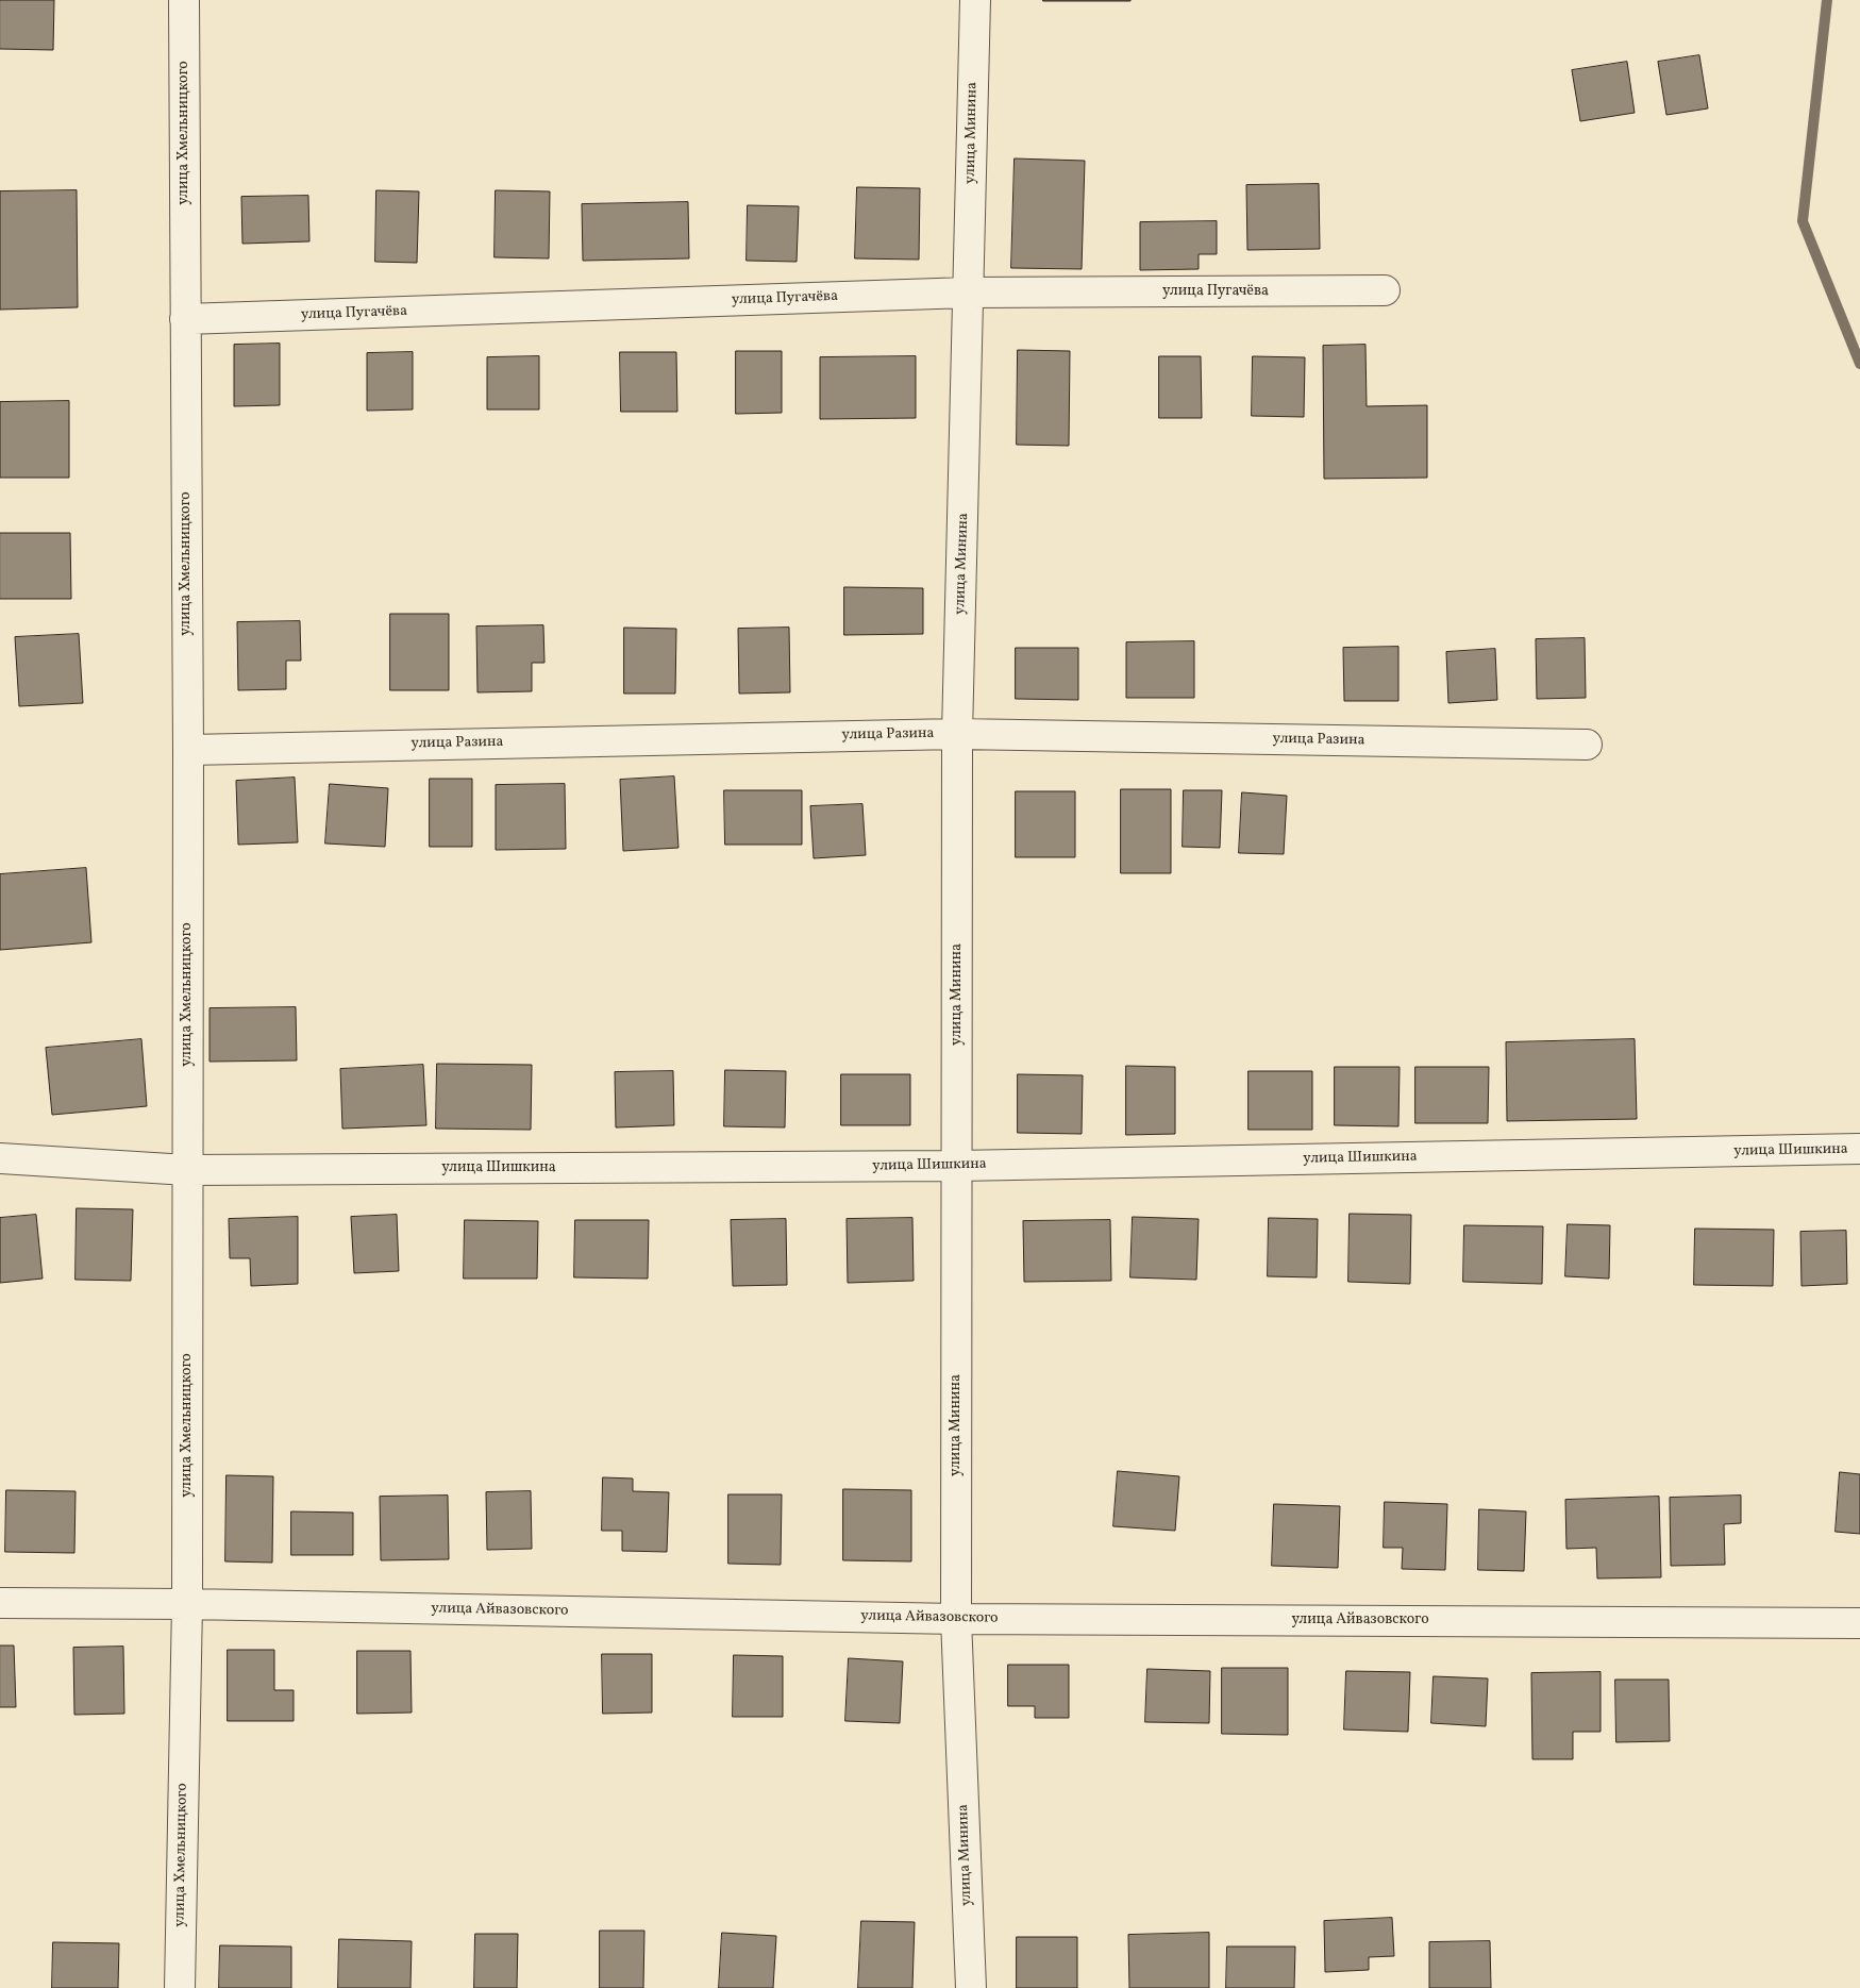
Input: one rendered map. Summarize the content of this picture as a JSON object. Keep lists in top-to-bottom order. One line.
{"streets":{"street":["улица Хмельницкого","улица Минина","улица Пугачёва","улица Разина","улица Шишкина","улица Айвазовского"]},"crossings":[["улица Хмельницкого","улица Пугачёва"],["улица Хмельницкого","улица Разина"],["улица Хмельницкого","улица Шишкина"],["улица Хмельницкого","улица Айвазовского"],["улица Минина","улица Пугачёва"],["улица Минина","улица Разина"],["улица Минина","улица Шишкина"],["улица Минина","улица Айвазовского"]]}
